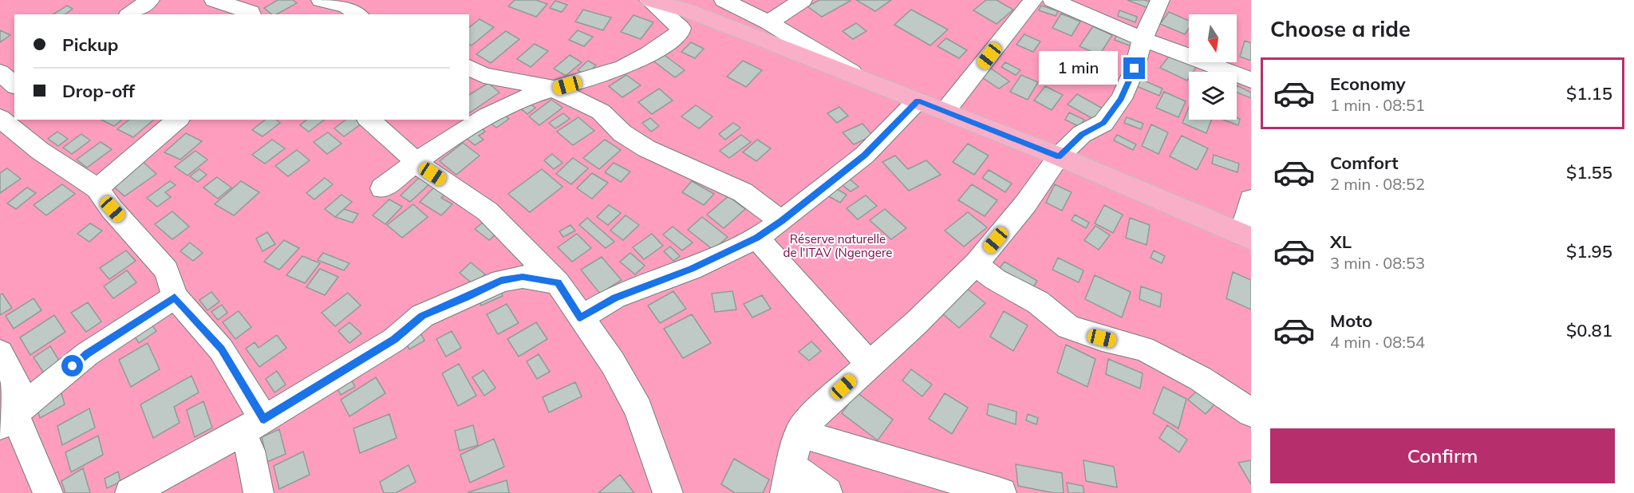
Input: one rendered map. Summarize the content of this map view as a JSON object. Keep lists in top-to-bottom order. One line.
{"parks":["Réserve naturelle de l'ITAV (Ngengere"],"north":"bottom","page":{"heading":"Choose a ride","banner":["Pickup","Drop-off"],"bubble":"1 min","list":[{"name":"Economy","note":"1 min · 08:51","value":"$1.15"},{"name":"Comfort","note":"2 min · 08:52","value":"$1.55"},{"name":"XL","note":"3 min · 08:53","value":"$1.95"},{"name":"Moto","note":"4 min · 08:54","value":"$0.81"}],"buttons":"Confirm"}}
